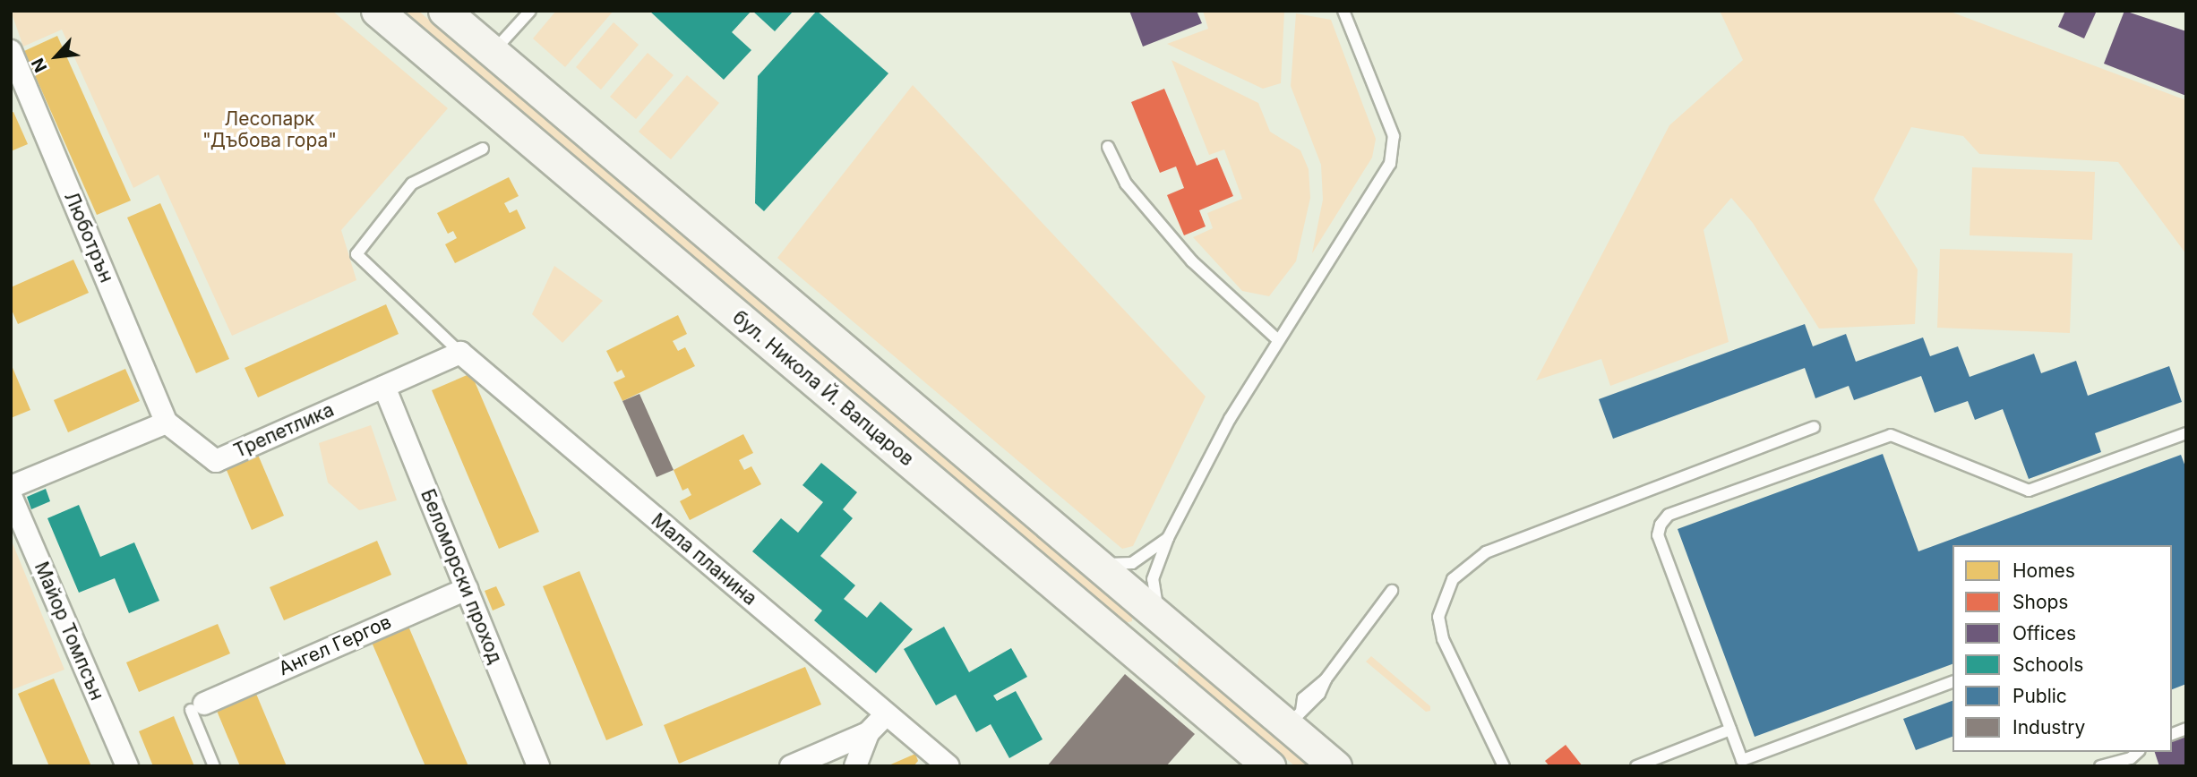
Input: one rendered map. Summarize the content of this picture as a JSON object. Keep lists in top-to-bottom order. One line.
{"streets":{"main road":["бул. Никола Й. Вапцаров"],"street":["Люботрън","Трепетлика","Мала планина","Беломорски проход","Майор Томпсън","Ангел Гергов"]},"crossings":[["Люботрън","Трепетлика"],["Трепетлика","Мала планина"],["Трепетлика","Беломорски проход"],["Беломорски проход","Ангел Гергов"]],"parks":["Лесопарк \"Дъбова гора\""],"legend":["Homes","Shops","Offices","Schools","Public","Industry"],"north":"bottom left"}
